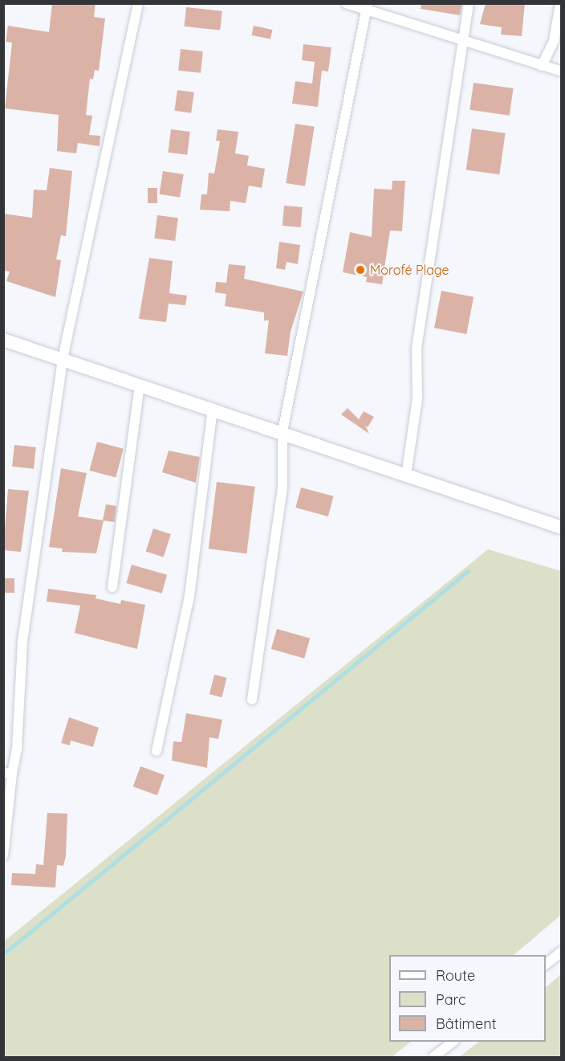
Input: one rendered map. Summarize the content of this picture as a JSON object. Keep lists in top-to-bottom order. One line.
{"places":["Morofé Plage"],"legend":["Route","Parc","Bâtiment"]}
